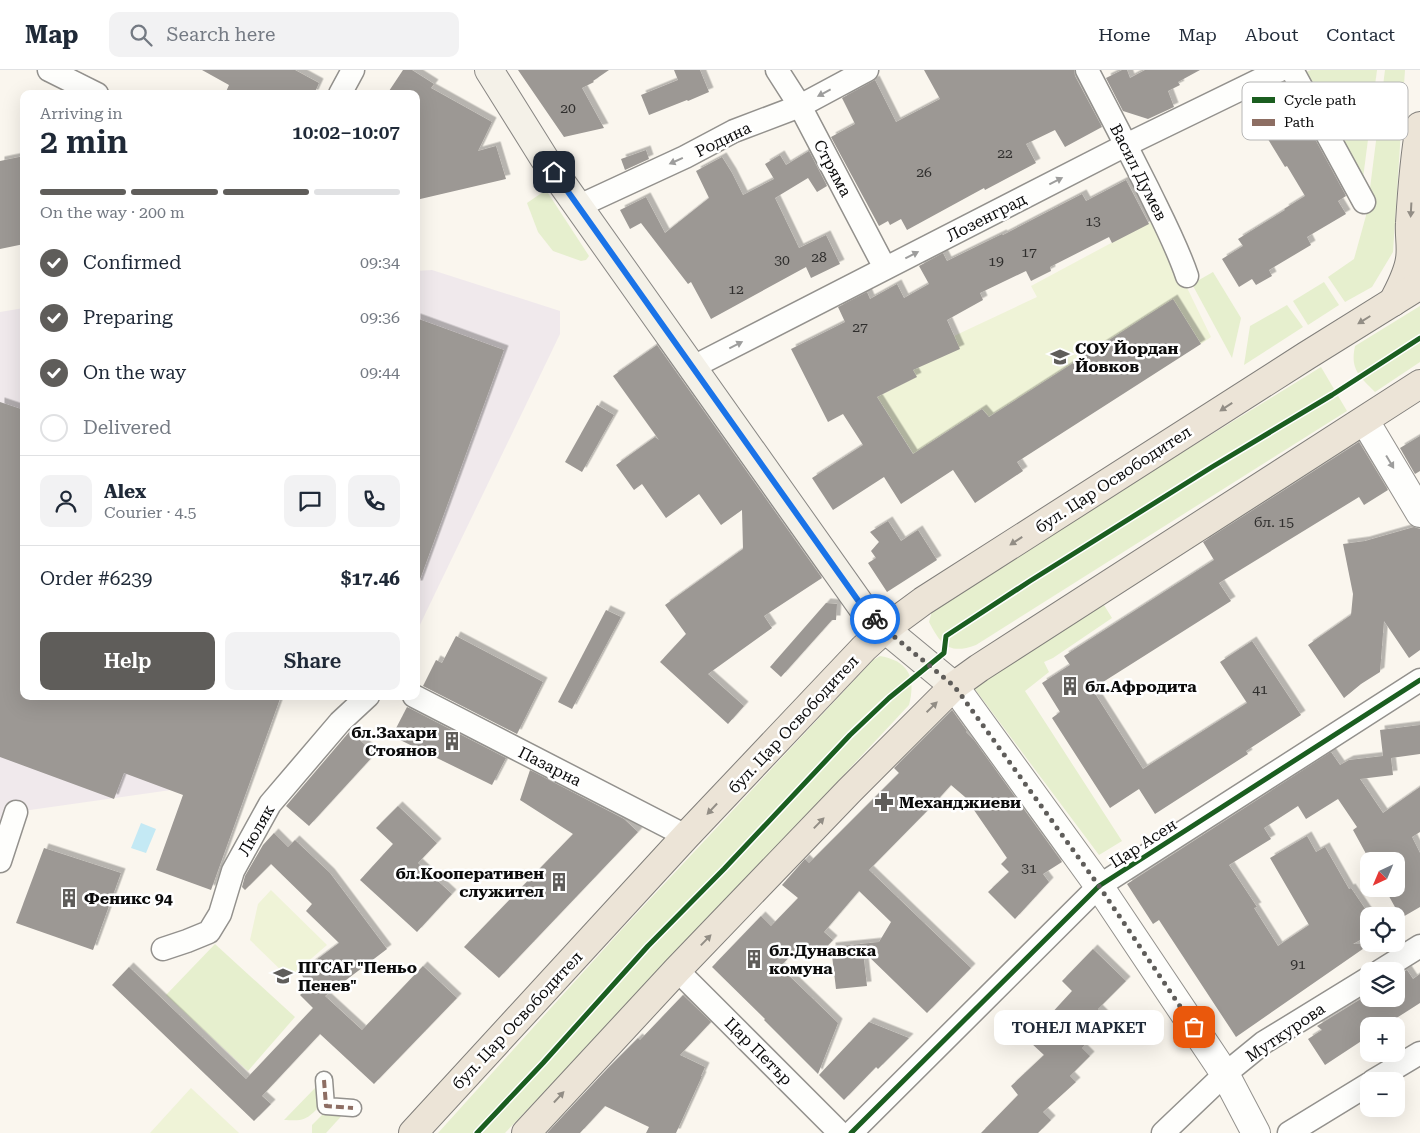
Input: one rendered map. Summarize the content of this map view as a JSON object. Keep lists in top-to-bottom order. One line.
{"streets":{"main road":["бул. Цар Освободител"],"street":["Родина","Стряма","Васил Думев","Лозенград","Пазарна","Люляк","Цар Асен","Муткурова","Цар Петър"]},"crossings":[["Родина","Стряма"],["Стряма","Лозенград"],["Васил Думев","Лозенград"],["бул. Цар Освободител","Пазарна"]],"one_way":["Родина","Лозенград"],"places":{"school or university":["СОУ Йордан Йовков","ПГСАГ \"Пеньо Пенев\""],"building":["бл.Афродита","бл.Захари Стоянов","бл.Кооперативен служител","Феникс 94","бл.Дунавска комуна"],"pharmacy":["Механджиеви"],"other":["ТОНЕЛ МАРКЕТ"]},"house_numbers":["20","22","26","13","17","28","30","19","12","27","бл. 15","41","31","91"],"legend":["Cycle path","Path"],"north":"bottom left","page":{"header":"Map","search":"Search here","nav":["Home","Map","About","Contact"],"heading":["2 min","Arriving in","10:02–10:07"],"panel":["Alex","Courier · 4.5","Order #6239","$17.46"],"bar":"On the way · 200 m","list":[["Confirmed","09:34"],["Preparing","09:36"],["On the way","09:44"],"Delivered"],"buttons":["Help","Share"],"map_buttons":["+","−"],"bubble":"ТОНЕЛ МАРКЕТ"}}
